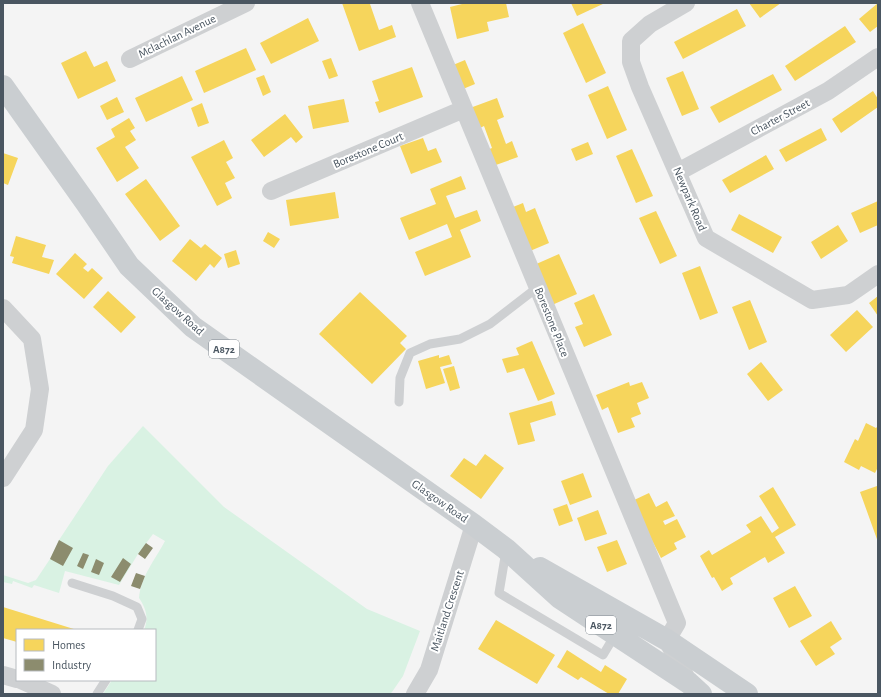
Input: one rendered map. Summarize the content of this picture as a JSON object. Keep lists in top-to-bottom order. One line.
{"streets":{"main road":["Glasgow Road","A872"],"street":["Mclachlan Avenue","Charter Street","Borestone Court","Newpark Road","Borestone Place","Maitland Crescent"]},"crossings":[["Charter Street","Newpark Road"],["Borestone Court","Borestone Place"],["Glasgow Road","Borestone Place"],["Glasgow Road","Maitland Crescent"]],"legend":["Homes","Industry"]}
